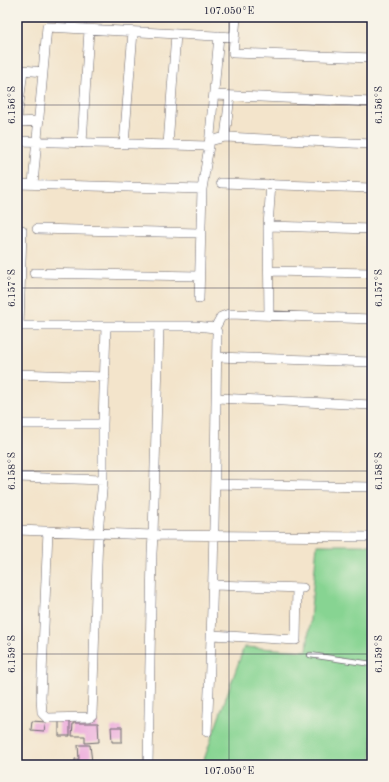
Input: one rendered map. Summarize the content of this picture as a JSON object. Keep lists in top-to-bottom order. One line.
{"coordinates":["107.050°E","6.156°S","6.157°S","6.158°S","6.159°S"]}
